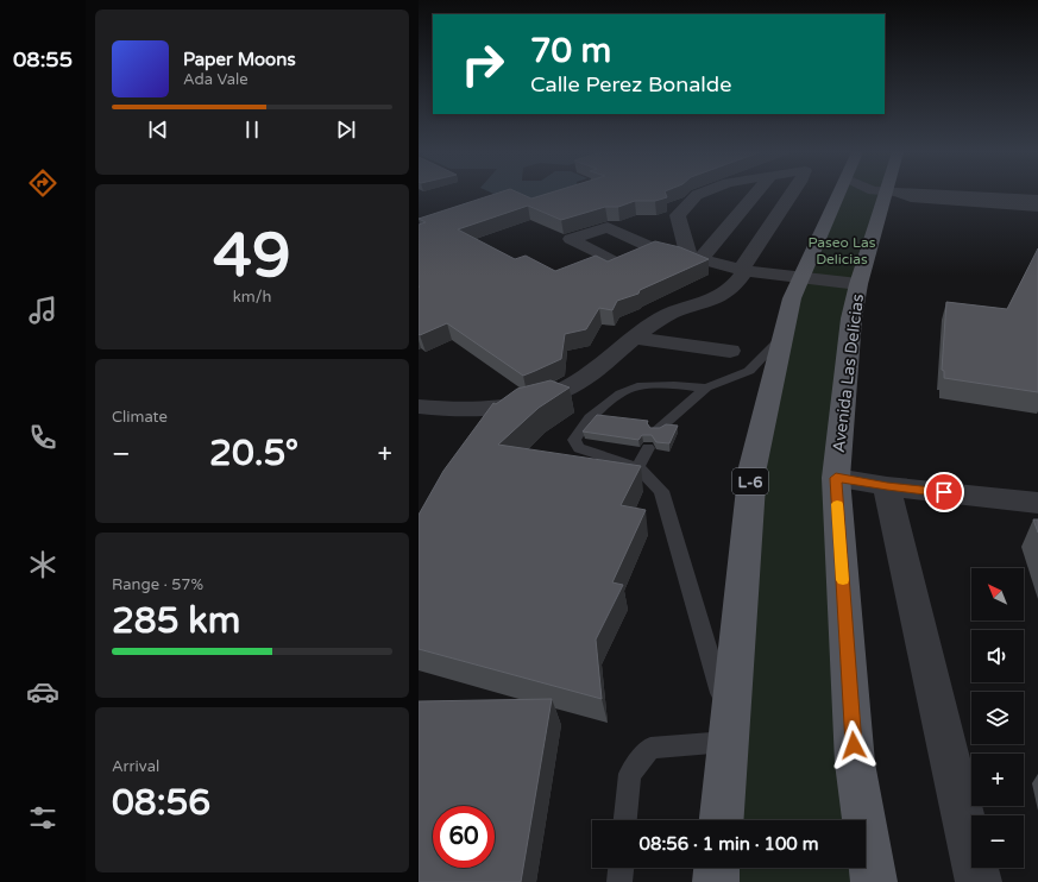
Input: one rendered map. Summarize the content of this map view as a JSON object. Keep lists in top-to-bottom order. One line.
{"streets":{"main road":["Avenida Las Delicias","L-6"]},"parks":["Paseo Las Delicias"],"north":"top left","page":{"tabs":"08:55","turn":["70 m","Calle Perez Bonalde"],"song":["Paper Moons","Ada Vale"],"tile":[["49","km/h"],"Climate",["Range · 57%","285 km"],["Arrival","08:56"]],"heat":["−","20.5°","+"],"map_buttons":["+","−"],"limit":"60","trip":"08:56 · 1 min · 100 m"}}
